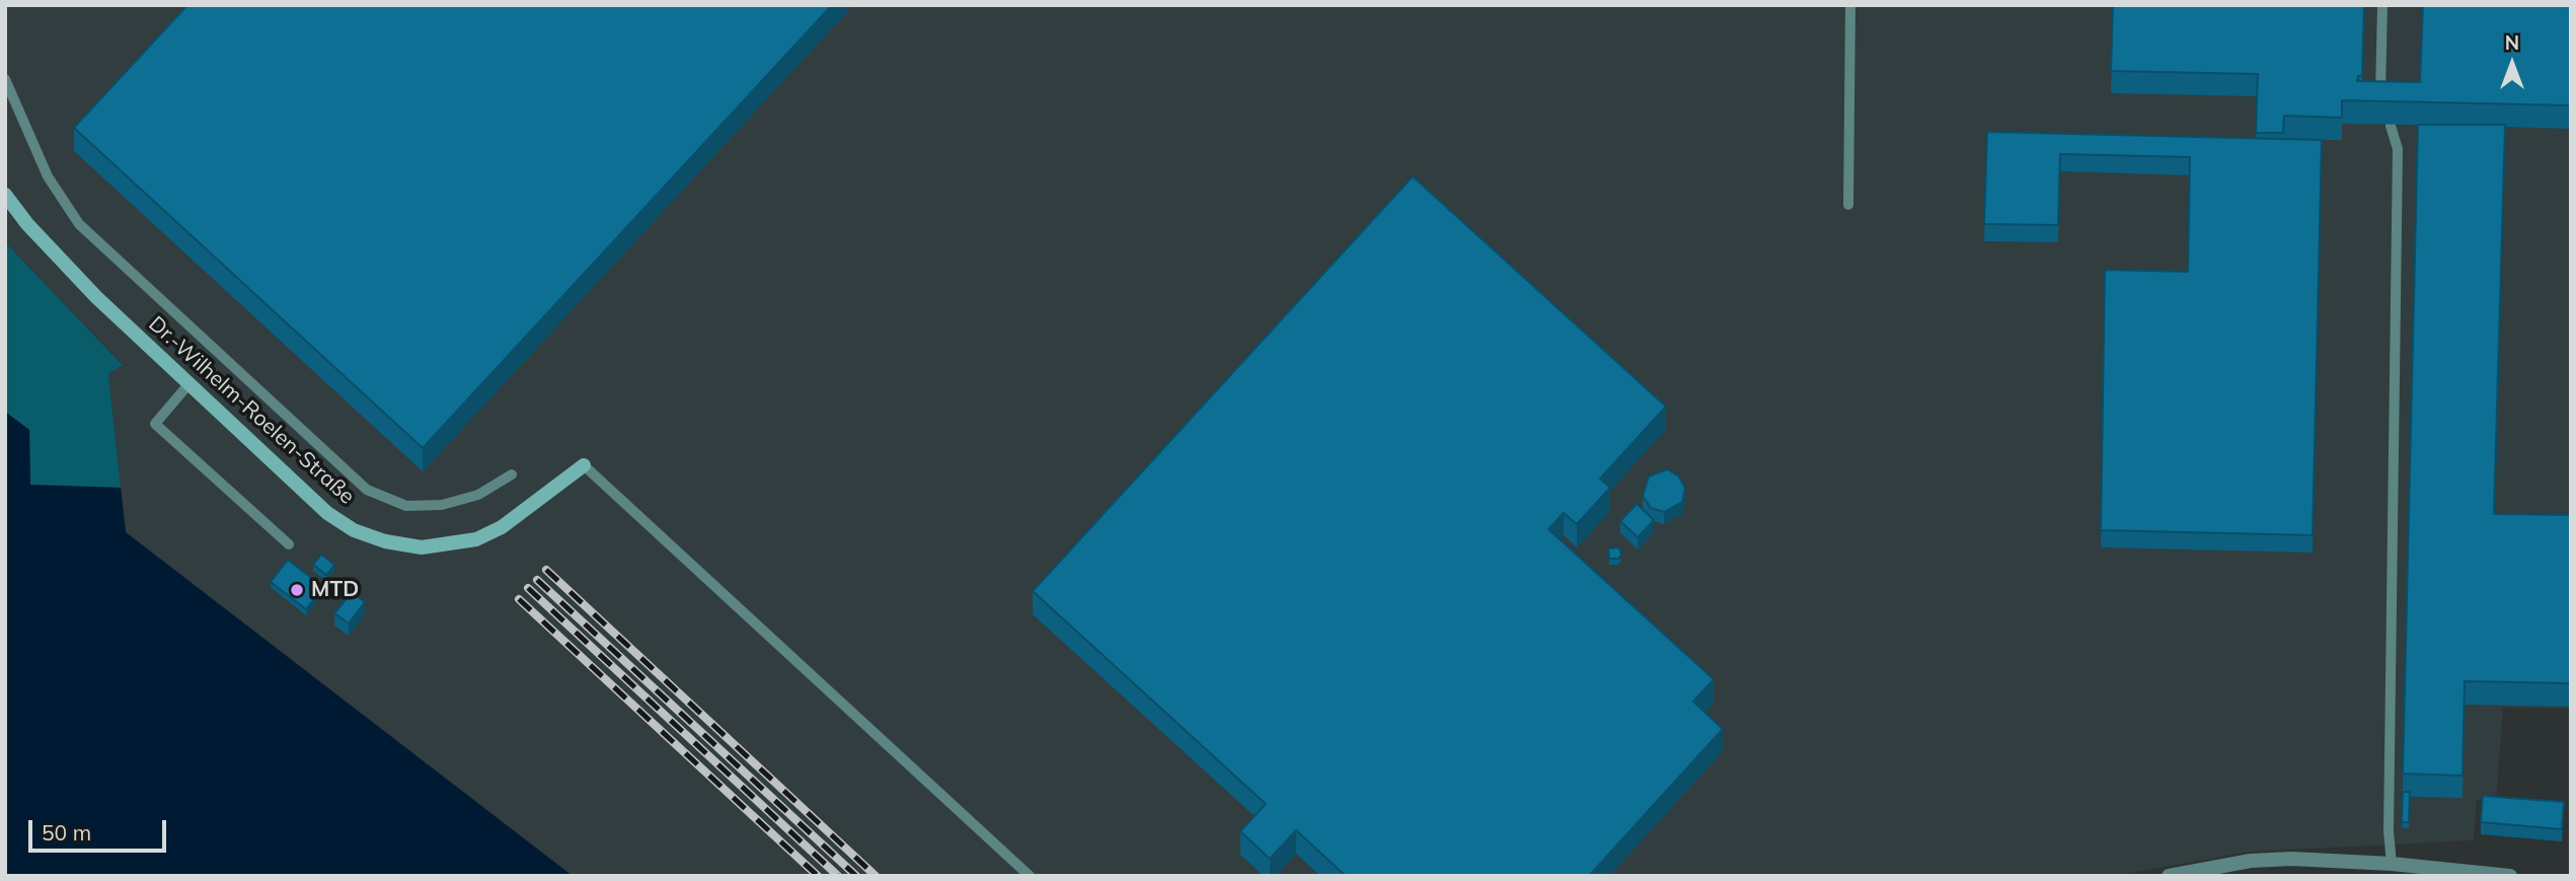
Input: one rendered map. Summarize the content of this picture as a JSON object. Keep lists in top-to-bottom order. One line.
{"streets":{"street":["Dr.-Wilhelm-Roelen-Straße"]},"places":["MTD"],"scale_bar":"50 m","north":"top"}
